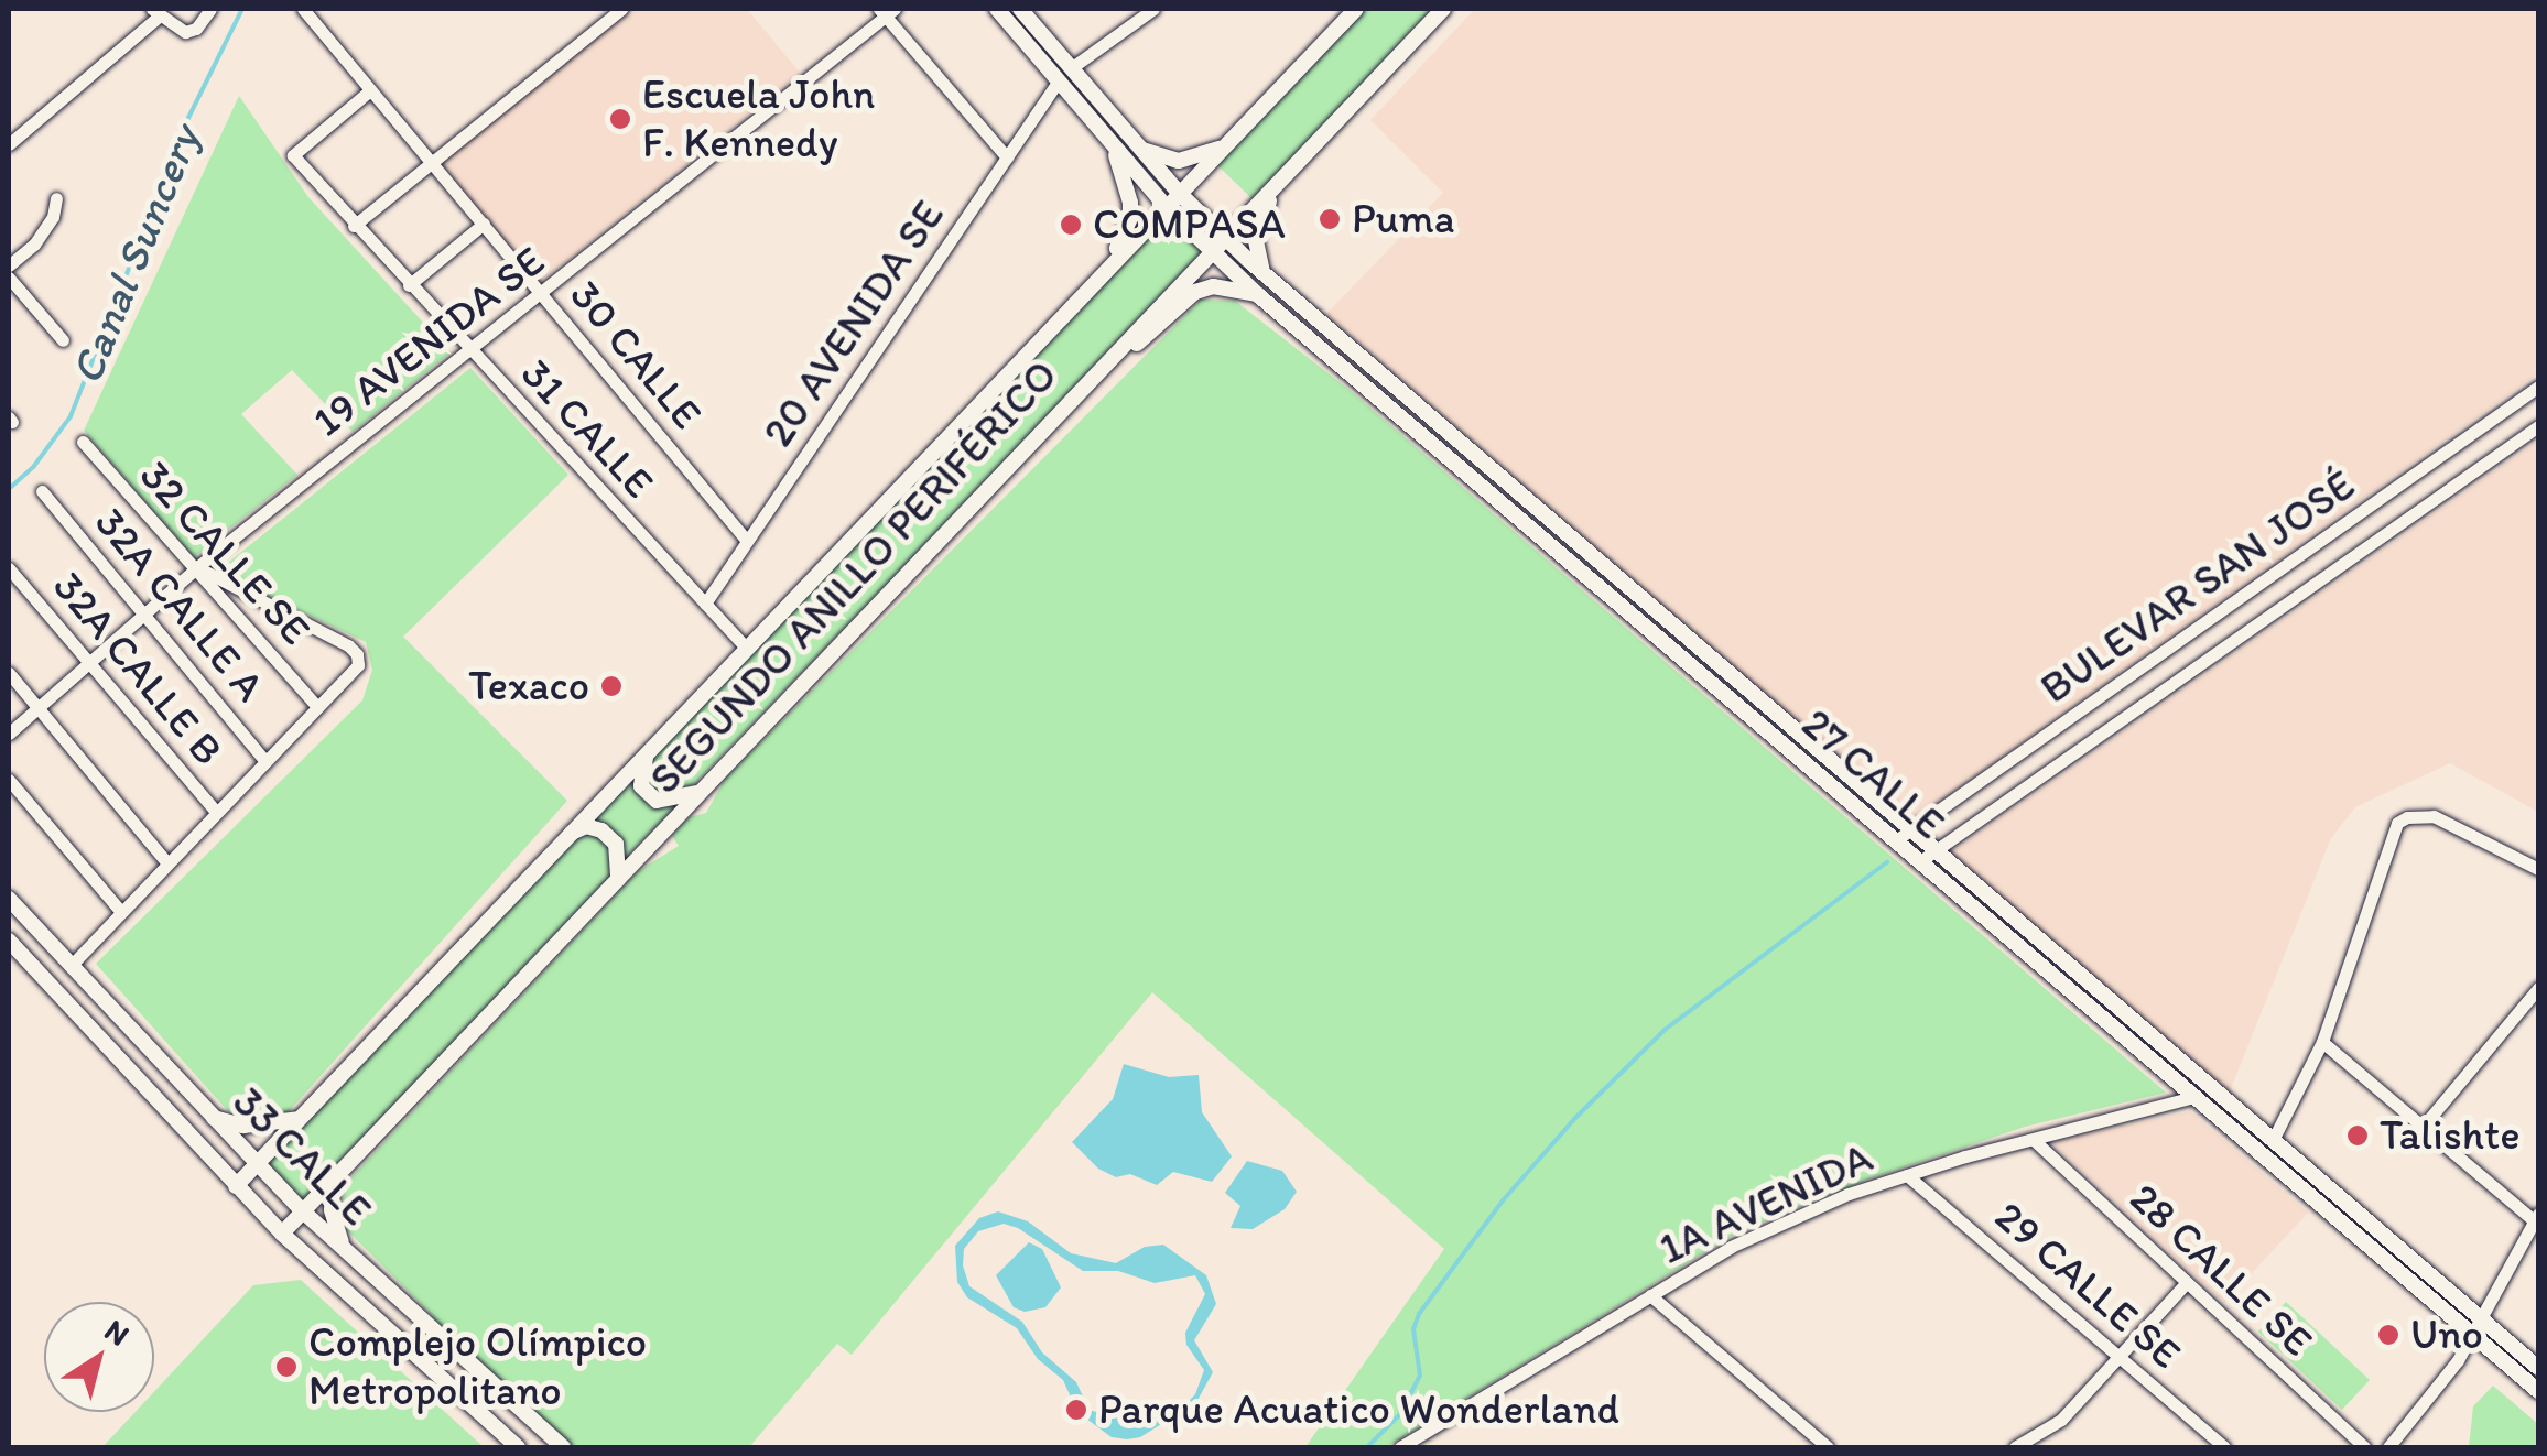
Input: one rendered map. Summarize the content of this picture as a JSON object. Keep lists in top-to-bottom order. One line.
{"streets":{"main road":["SEGUNDO ANILLO PERIFÉRICO","27 CALLE","33 CALLE"],"street":["20 AVENIDA SE","19 AVENIDA SE","30 CALLE","31 CALLE","32 CALLE SE","BULEVAR SAN JOSÉ","32A CALLE A","32A CALLE B","1A AVENIDA","28 CALLE SE","29 CALLE SE"]},"crossings":[["20 AVENIDA SE","30 CALLE"],["20 AVENIDA SE","31 CALLE"],["20 AVENIDA SE","27 CALLE"],["19 AVENIDA SE","30 CALLE"],["19 AVENIDA SE","31 CALLE"],["19 AVENIDA SE","32 CALLE SE"],["19 AVENIDA SE","32A CALLE A"],["19 AVENIDA SE","32A CALLE B"],["30 CALLE","31 CALLE"],["31 CALLE","SEGUNDO ANILLO PERIFÉRICO"],["SEGUNDO ANILLO PERIFÉRICO","27 CALLE"],["SEGUNDO ANILLO PERIFÉRICO","33 CALLE"],["BULEVAR SAN JOSÉ","27 CALLE"],["27 CALLE","1A AVENIDA"],["1A AVENIDA","28 CALLE SE"],["1A AVENIDA","29 CALLE SE"]],"water":["Canal Suncery"],"places":["Escuela John F. Kennedy","Puma","COMPASA","Texaco","Talishte","Uno","Complejo Olímpico Metropolitano","Parque Acuatico Wonderland"],"north":"top right"}
